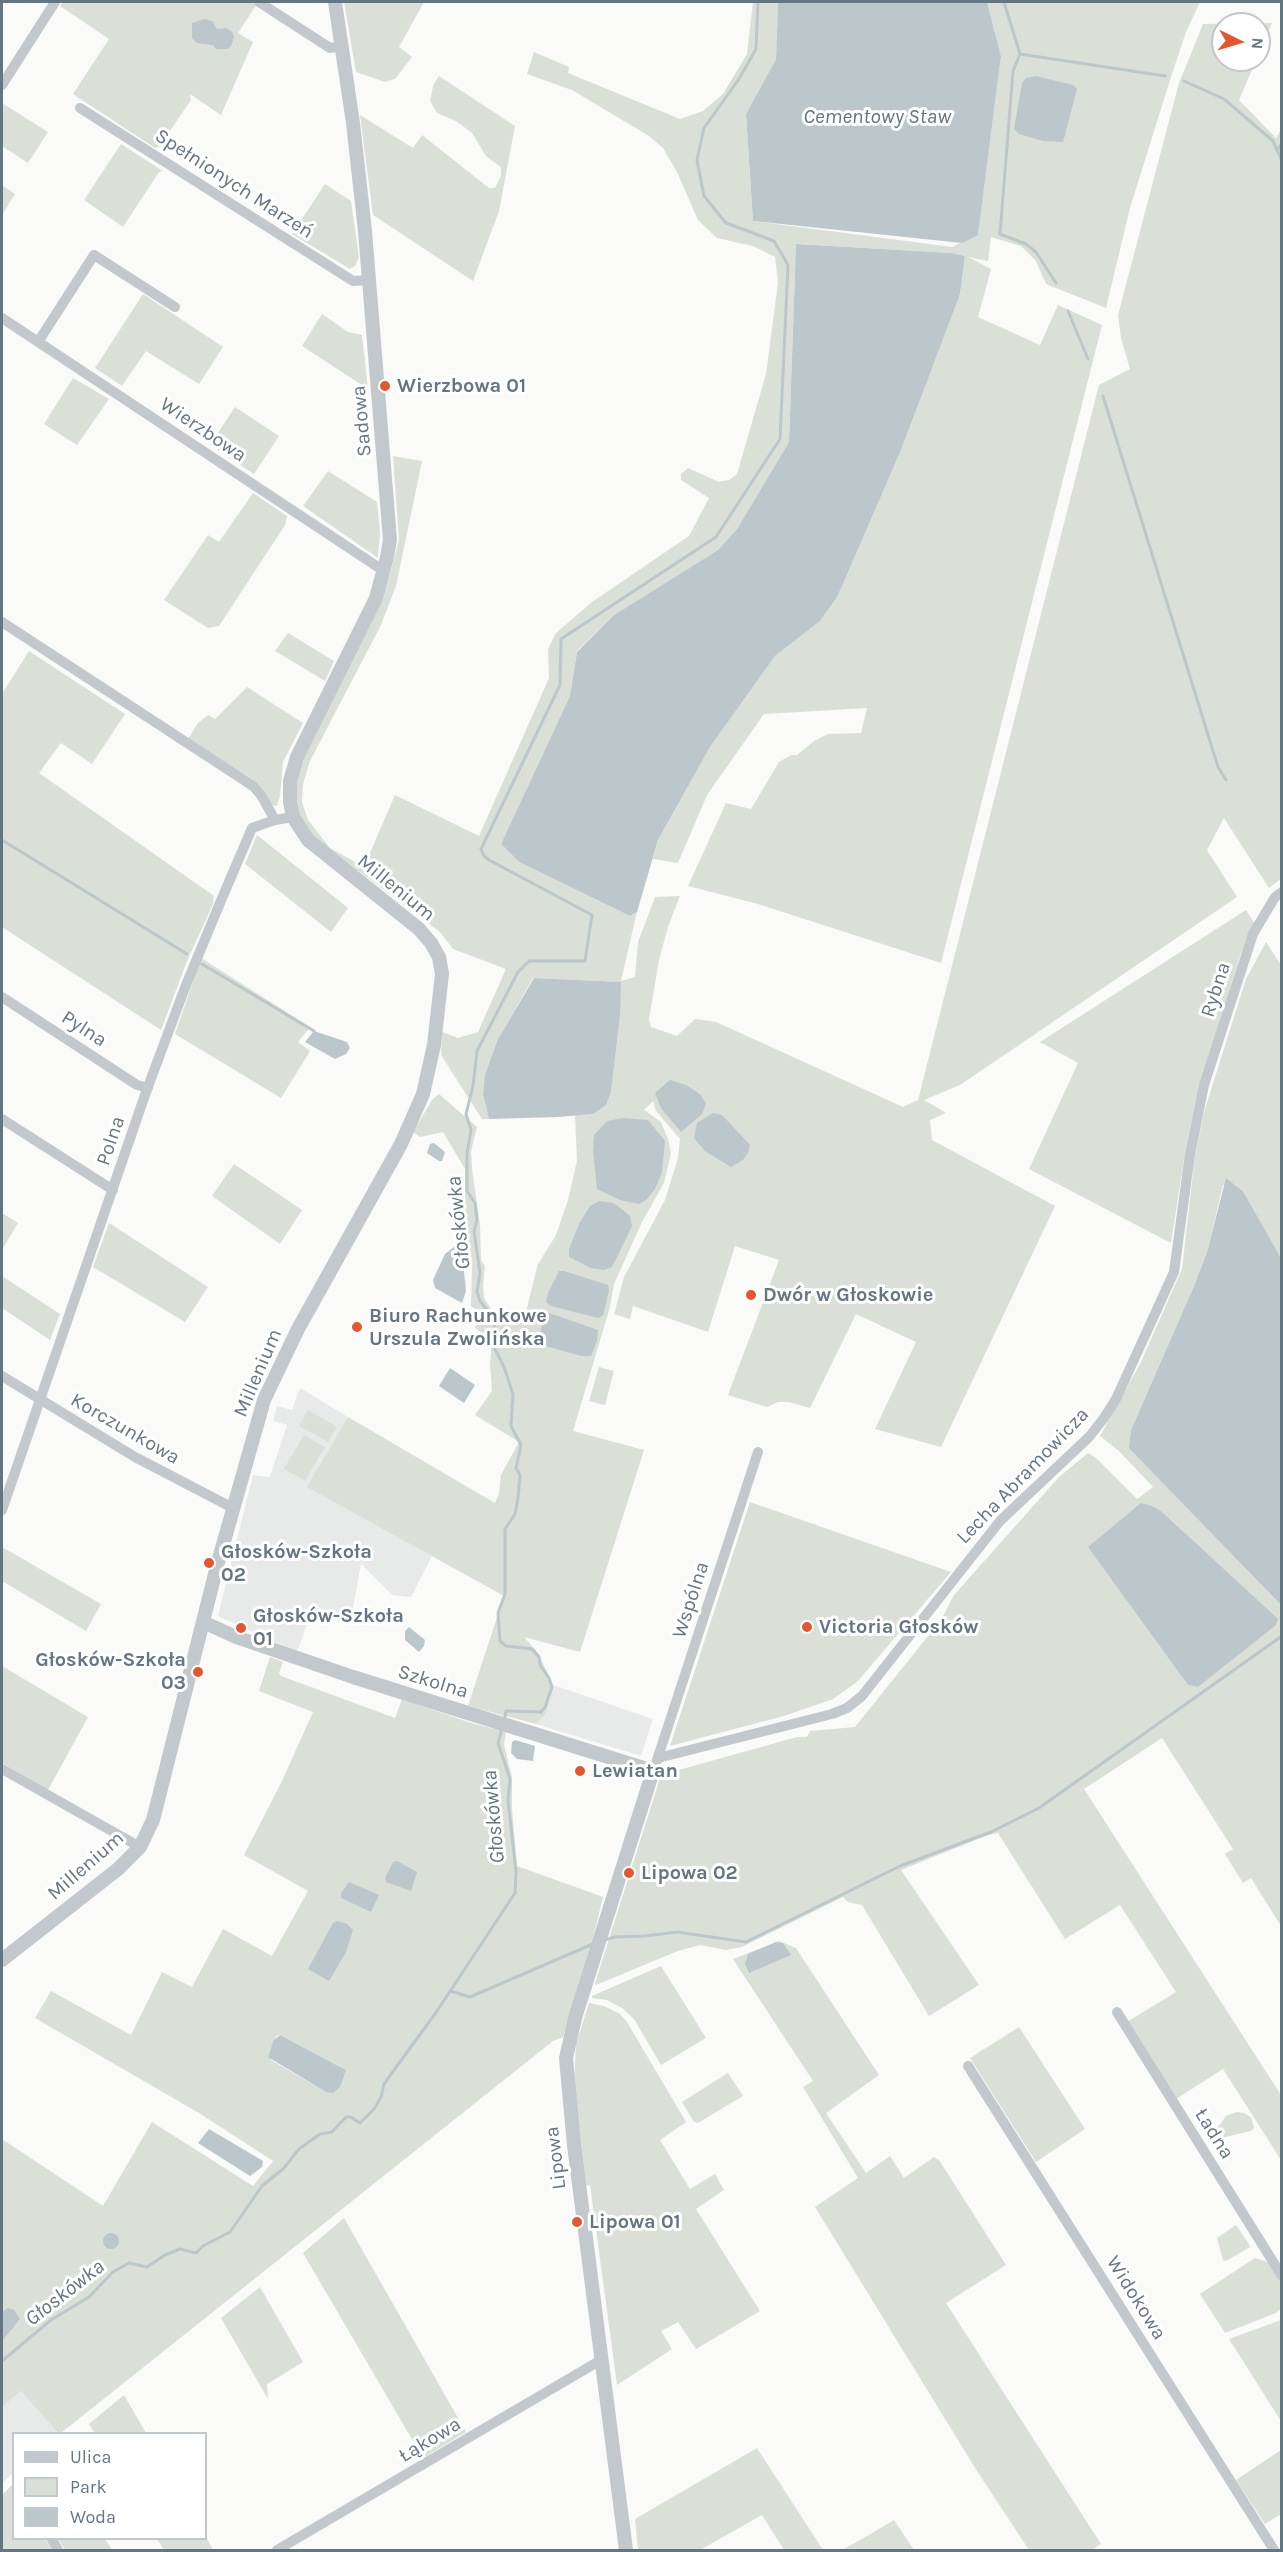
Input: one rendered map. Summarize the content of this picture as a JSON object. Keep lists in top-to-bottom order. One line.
{"streets":{"street":["Spełnionych Marzeń","Sadowa","Wierzbowa","Millenium","Rybna","Pylna","Polna","Korczunkowa","Lecha Abramowicza","Wspólna","Szkolna","Ładna","Lipowa","Widokowa","Łąkowa"]},"crossings":[["Spełnionych Marzeń","Sadowa"],["Sadowa","Wierzbowa"],["Sadowa","Millenium"],["Sadowa","Polna"],["Millenium","Polna"],["Millenium","Korczunkowa"],["Millenium","Szkolna"],["Rybna","Lecha Abramowicza"],["Pylna","Polna"],["Polna","Korczunkowa"],["Lecha Abramowicza","Wspólna"],["Lecha Abramowicza","Szkolna"],["Lecha Abramowicza","Lipowa"],["Wspólna","Szkolna"],["Wspólna","Lipowa"],["Szkolna","Lipowa"],["Lipowa","Łąkowa"]],"water":["Cementowy Staw","Głoskówka"],"places":["Wierzbowa 01","Dwór w Głoskowie","Biuro Rachunkowe Urszula Zwolińska","Głosków-Szkoła 02","Victoria Głosków","Głosków-Szkoła 01","Głosków-Szkoła 03","Lewiatan","Lipowa 02","Lipowa 01"],"legend":["Ulica","Park","Woda"],"north":"right"}
